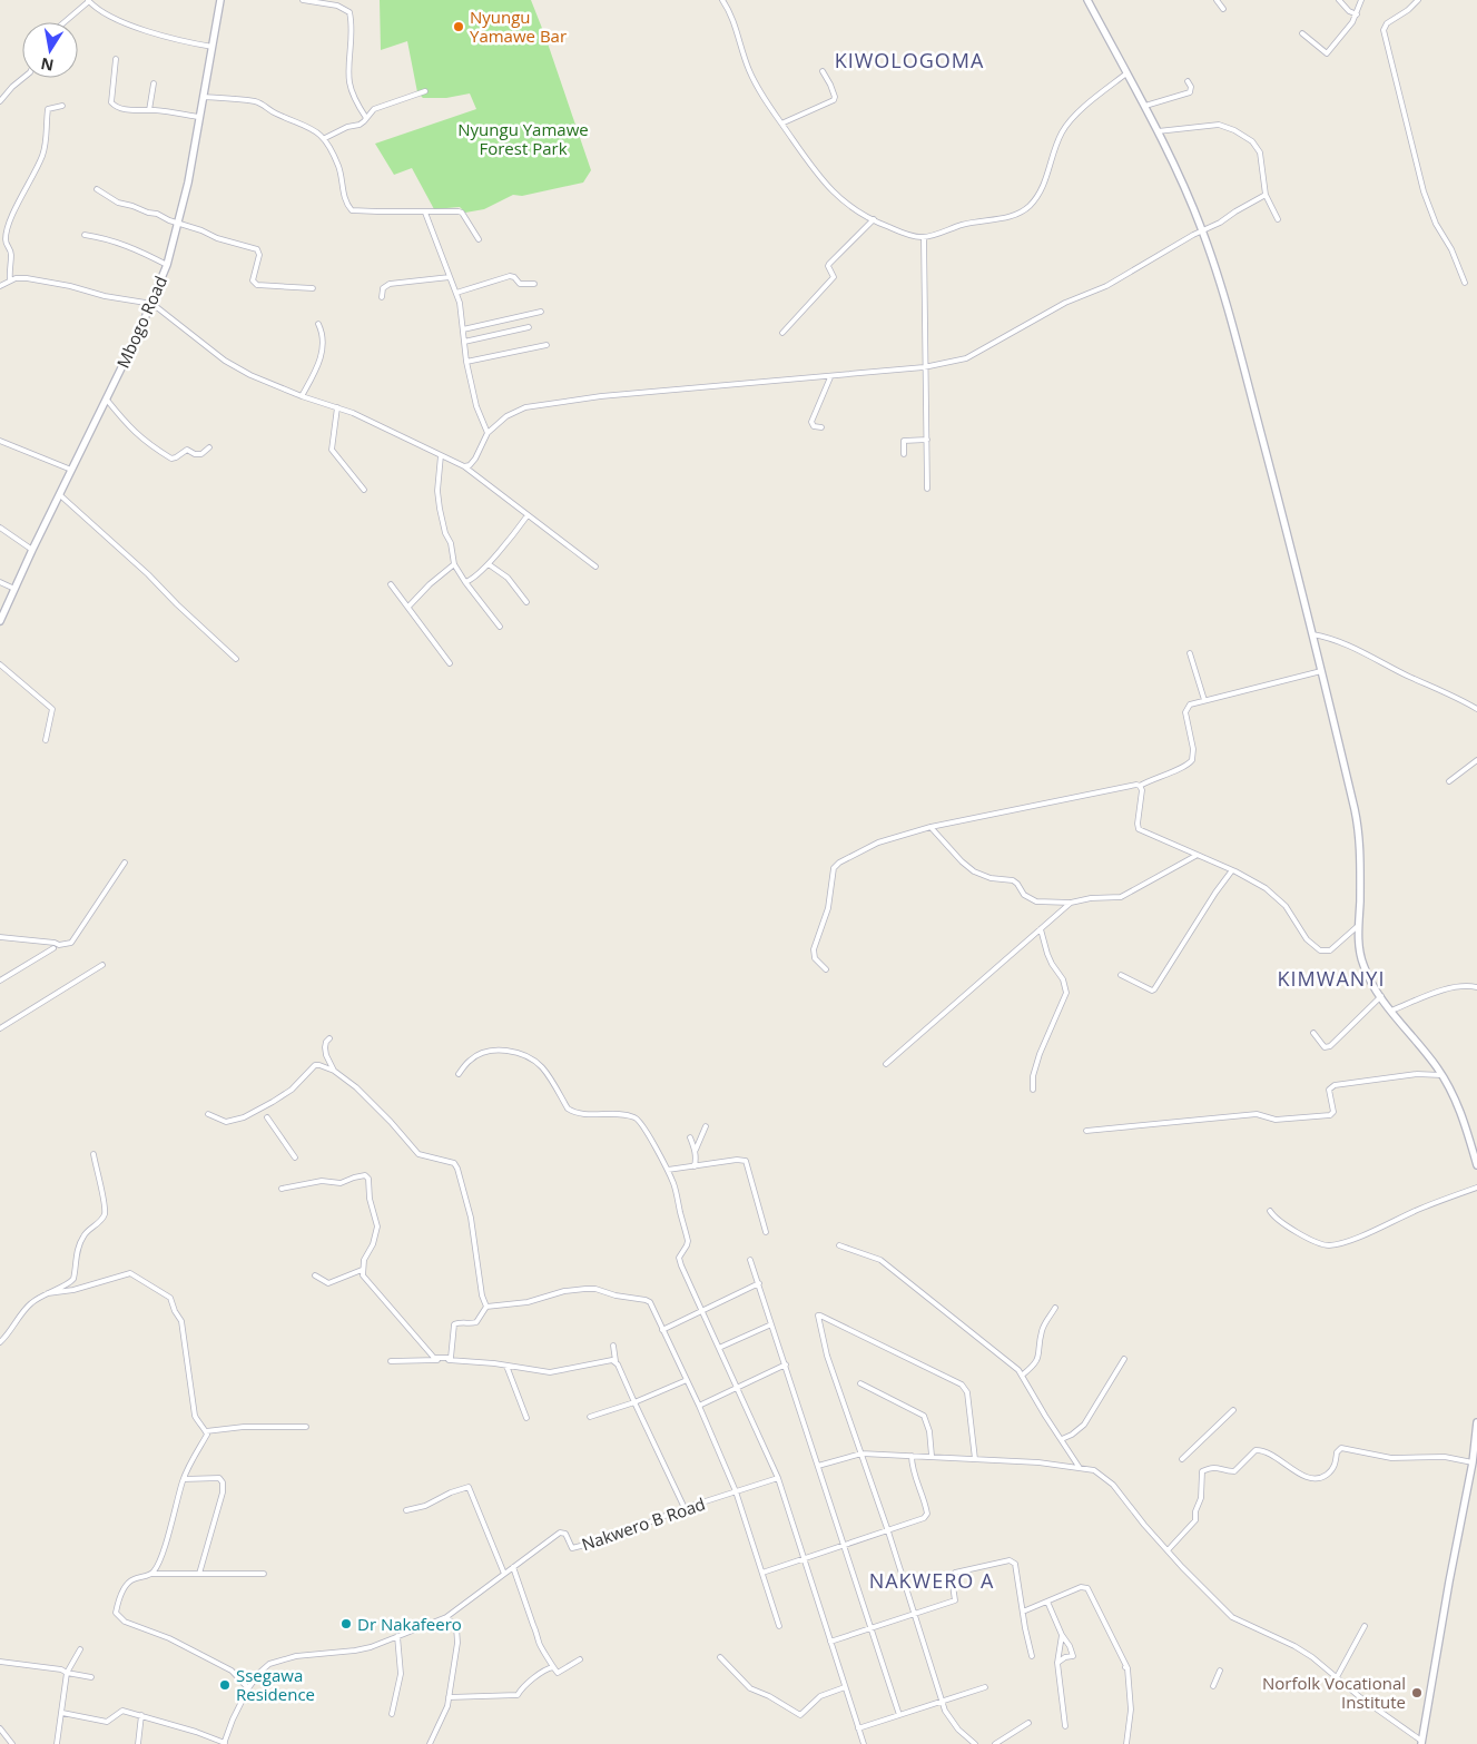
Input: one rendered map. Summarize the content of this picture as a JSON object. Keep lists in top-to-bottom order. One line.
{"streets":{"street":["Mbogo Road","Nakwero B Road"]},"districts":["KIWOLOGOMA","KIMWANYI","NAKWERO A"],"parks":["Nyungu Yamawe Forest Park"],"places":["Nyungu Yamawe Bar","Dr Nakafeero","Ssegawa Residence","Norfolk Vocational Institute"],"north":"bottom"}
